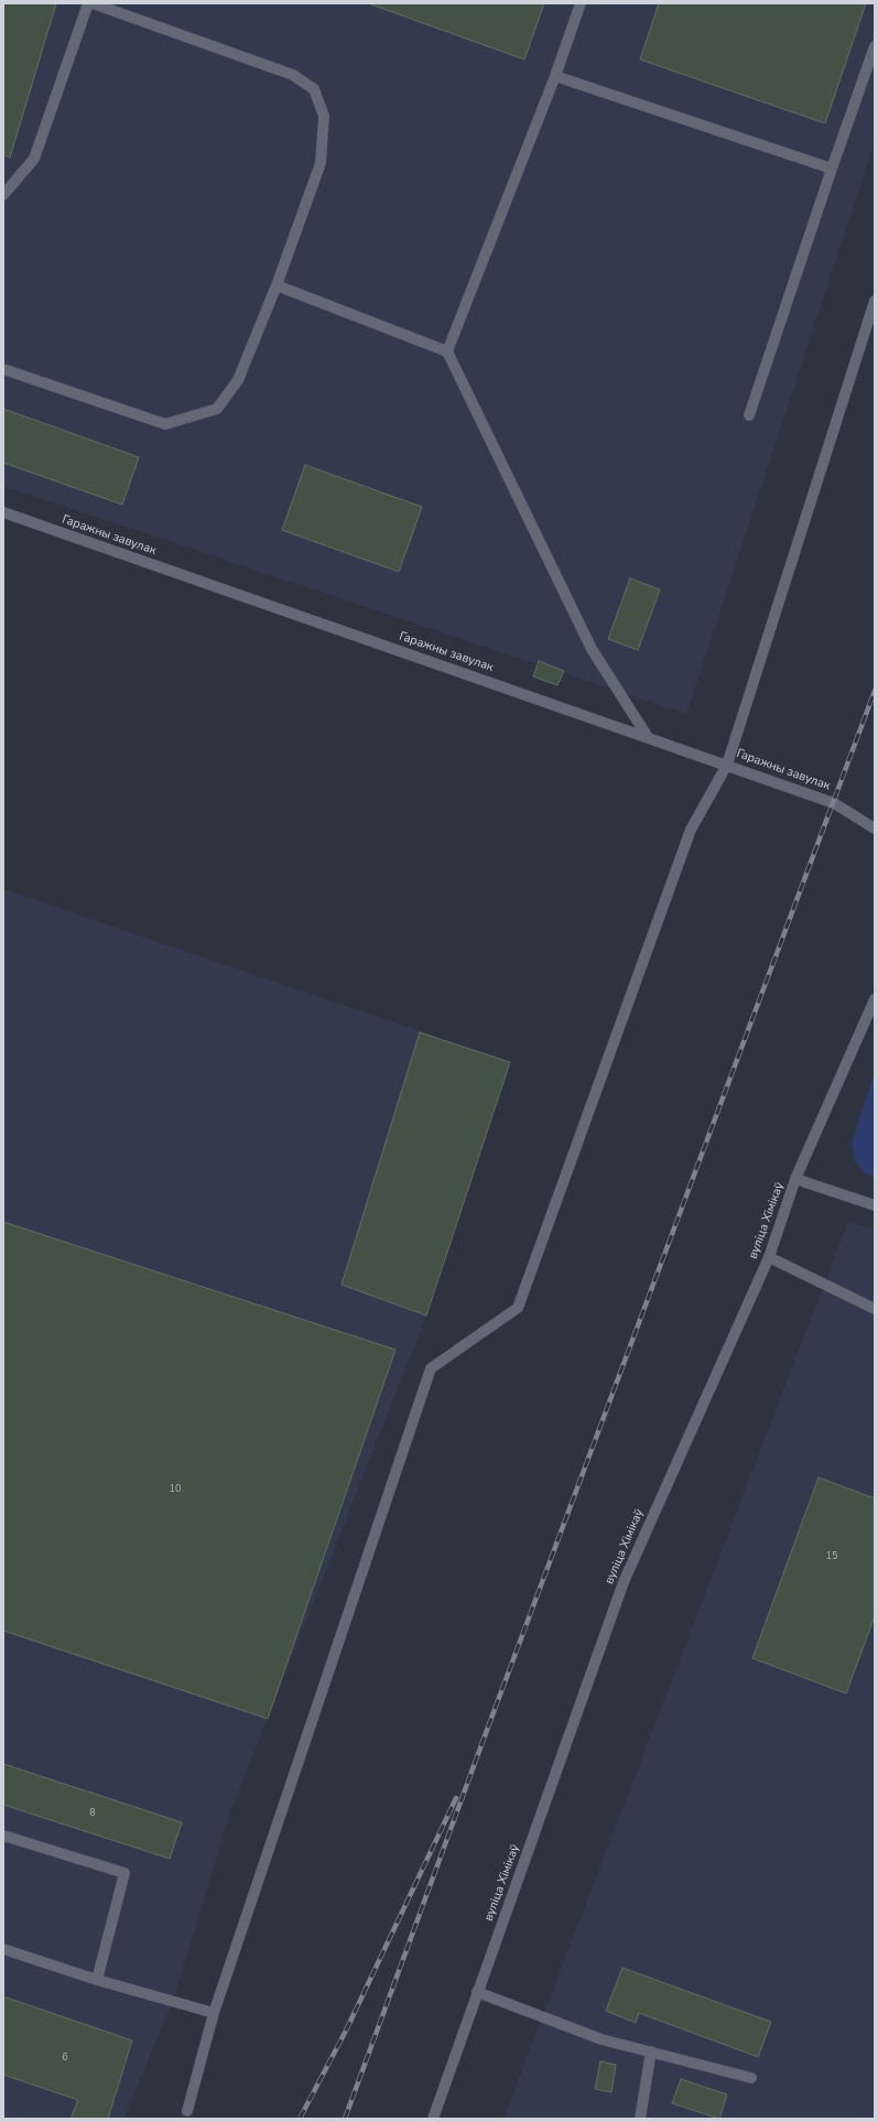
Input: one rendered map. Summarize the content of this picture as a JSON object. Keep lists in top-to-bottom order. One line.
{"streets":{"street":["Гаражны завулак","вуліца Хімікаў"]},"house_numbers":["10","15","8","6"]}
